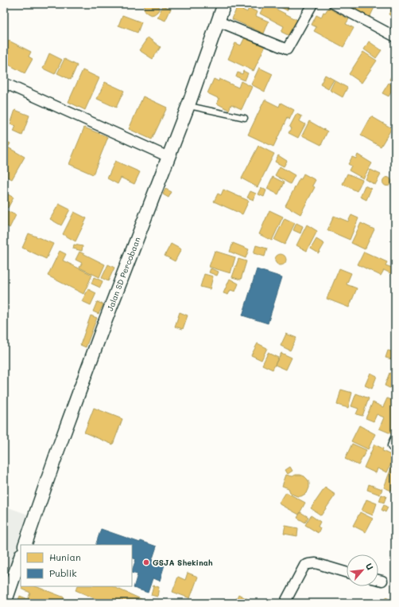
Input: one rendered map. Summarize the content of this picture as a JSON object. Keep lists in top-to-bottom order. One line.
{"streets":{"street":["Jalan SD Percobaan"]},"places":["GSJA Shekinah"],"legend":["Hunian","Publik"],"north":"top right"}
